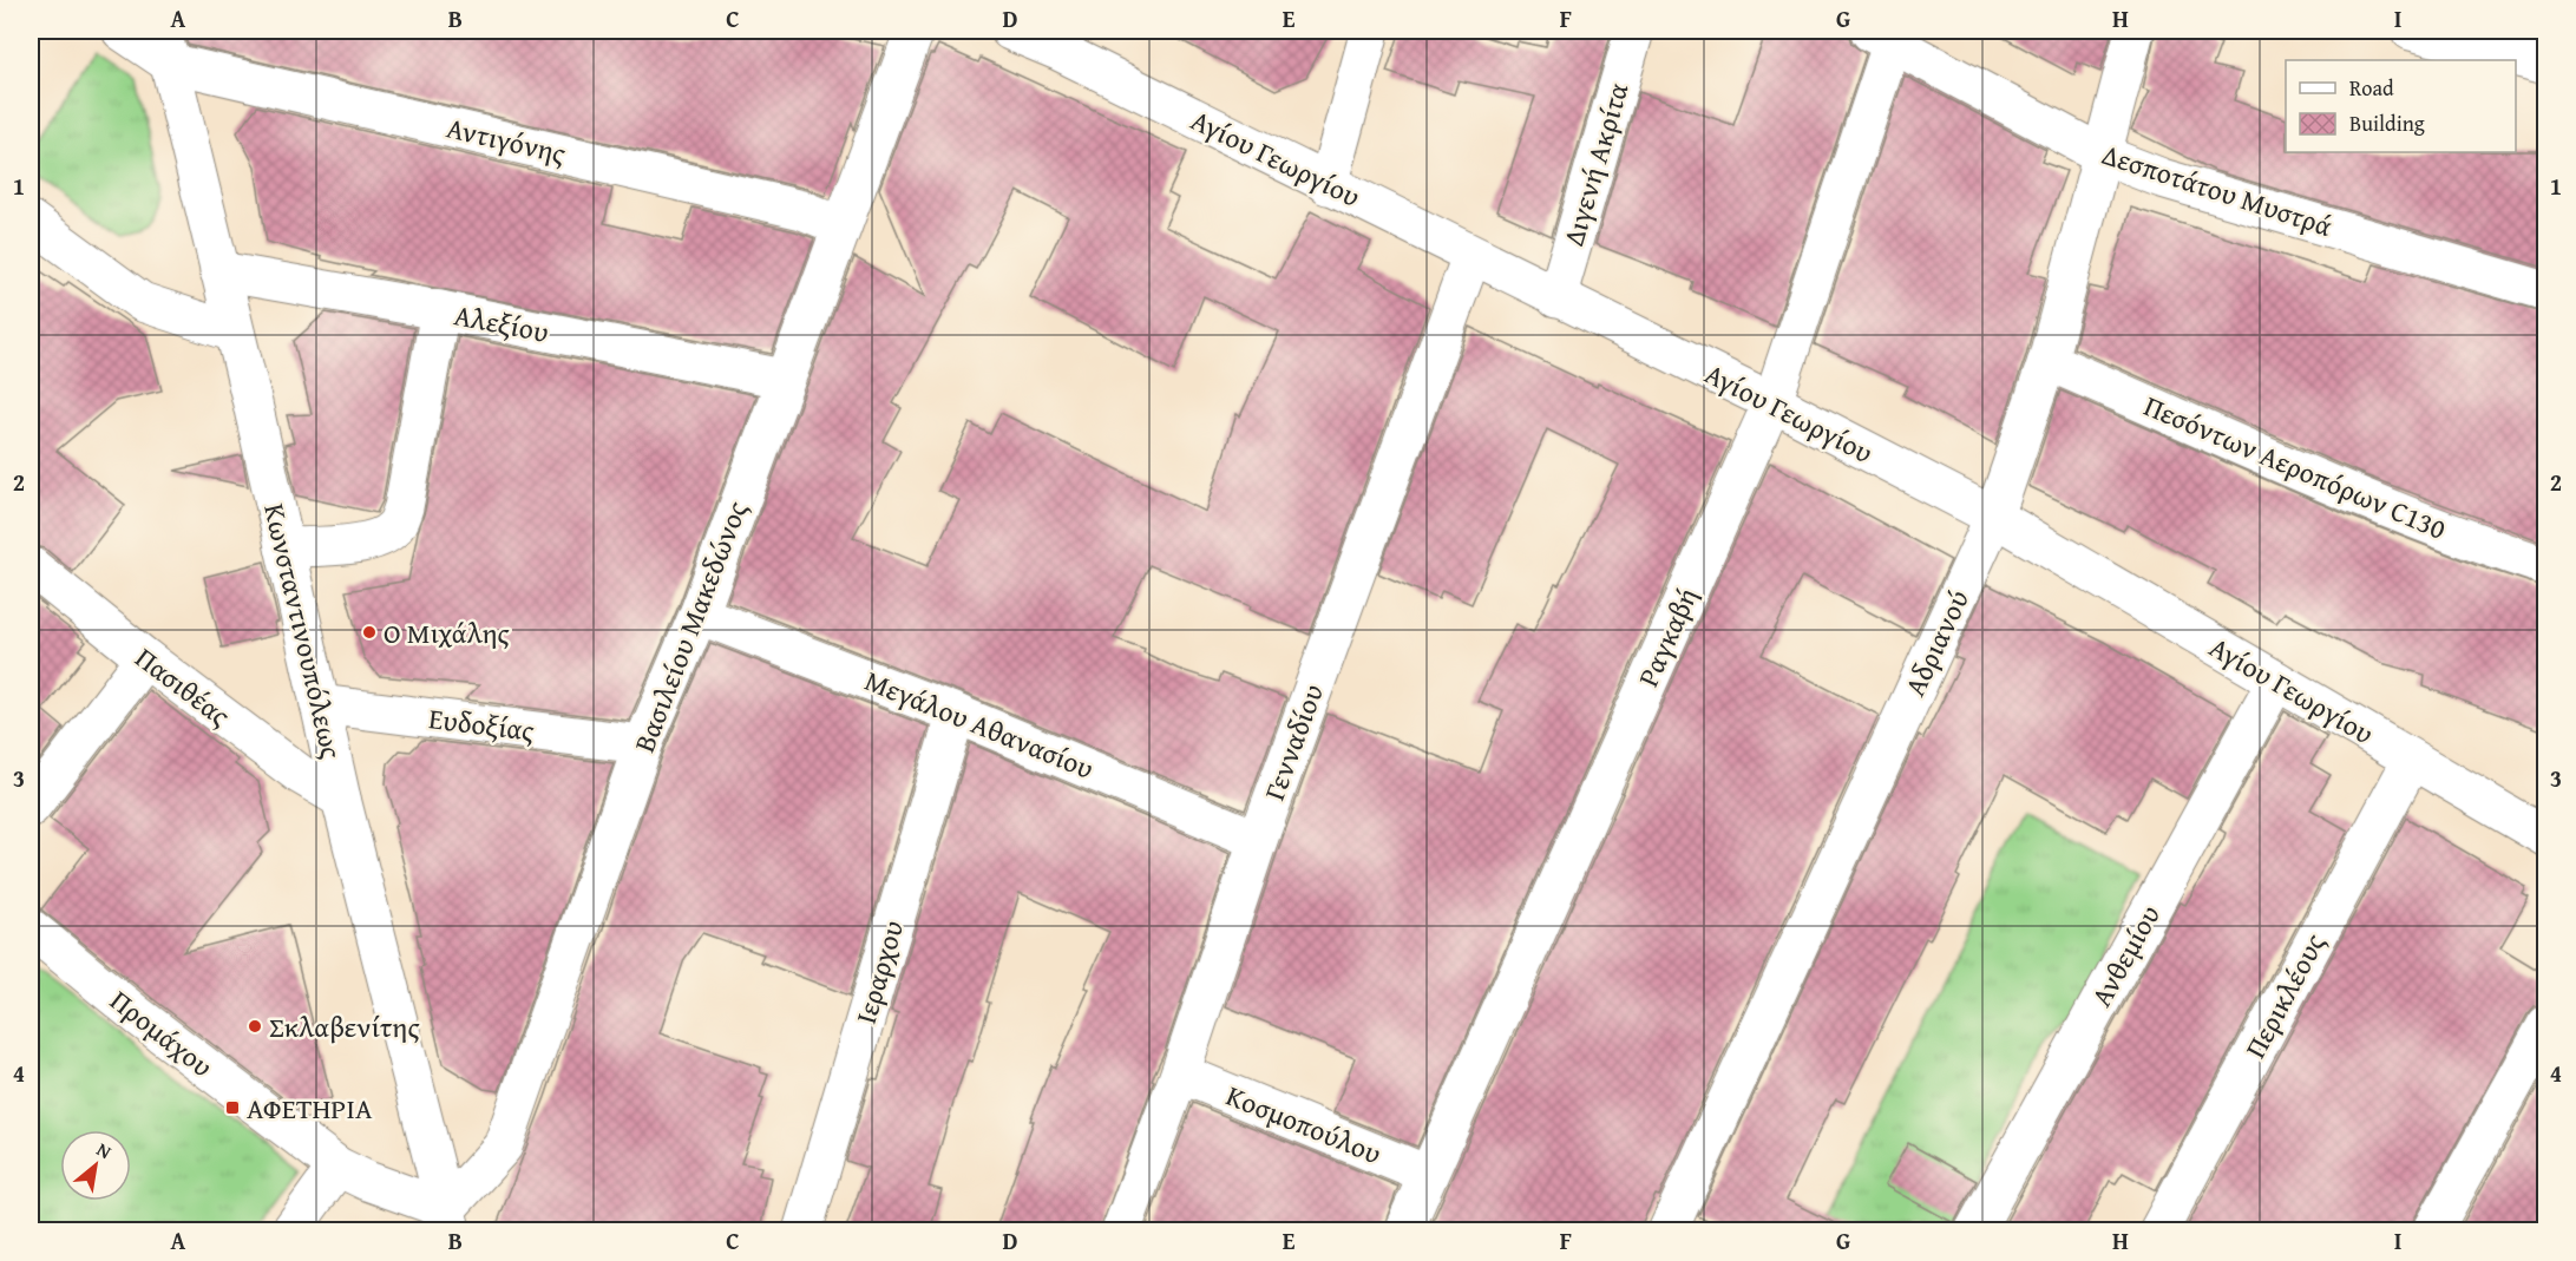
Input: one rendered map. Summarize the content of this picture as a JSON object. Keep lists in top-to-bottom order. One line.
{"streets":{"street":["Αντιγόνης","Αγίου Γεωργίου","Διγενή Ακρίτα","Δεσποτάτου Μυστρά","Αλεξίου","Πεσόντων Αεροπόρων C130","Βασιλείου Μακεδώνος","Κωνσταντινουπόλεως","Ραγκαβή","Αδριανού","Πασιθέας","Ευδοξίας","Μεγάλου Αθανασίου","Γενναδίου","Ανθεμίου","Ιεραρχου","Περικλέους","Προμάχου","Κοσμοπούλου"]},"crossings":[["Αντιγόνης","Βασιλείου Μακεδώνος"],["Αντιγόνης","Κωνσταντινουπόλεως"],["Αγίου Γεωργίου","Διγενή Ακρίτα"],["Αγίου Γεωργίου","Ραγκαβή"],["Αγίου Γεωργίου","Αδριανού"],["Αγίου Γεωργίου","Γενναδίου"],["Αγίου Γεωργίου","Ανθεμίου"],["Αγίου Γεωργίου","Περικλέους"],["Δεσποτάτου Μυστρά","Ραγκαβή"],["Δεσποτάτου Μυστρά","Αδριανού"],["Αλεξίου","Βασιλείου Μακεδώνος"],["Αλεξίου","Κωνσταντινουπόλεως"],["Πεσόντων Αεροπόρων C130","Αδριανού"],["Βασιλείου Μακεδώνος","Κωνσταντινουπόλεως"],["Βασιλείου Μακεδώνος","Ευδοξίας"],["Βασιλείου Μακεδώνος","Μεγάλου Αθανασίου"],["Βασιλείου Μακεδώνος","Προμάχου"],["Κωνσταντινουπόλεως","Πασιθέας"],["Κωνσταντινουπόλεως","Ευδοξίας"],["Κωνσταντινουπόλεως","Προμάχου"],["Ραγκαβή","Κοσμοπούλου"],["Μεγάλου Αθανασίου","Γενναδίου"],["Μεγάλου Αθανασίου","Ιεραρχου"],["Γενναδίου","Κοσμοπούλου"]],"places":{"other":["Ο Μιχάλης","Σκλαβενίτης"],"transit":["ΑΦΕΤΗΡΙΑ"]},"legend":["Road","Building"],"north":"top right","grid":{"columns":["A","B","C","D","E","F","G","H","I"],"rows":["1","2","3","4"]}}
